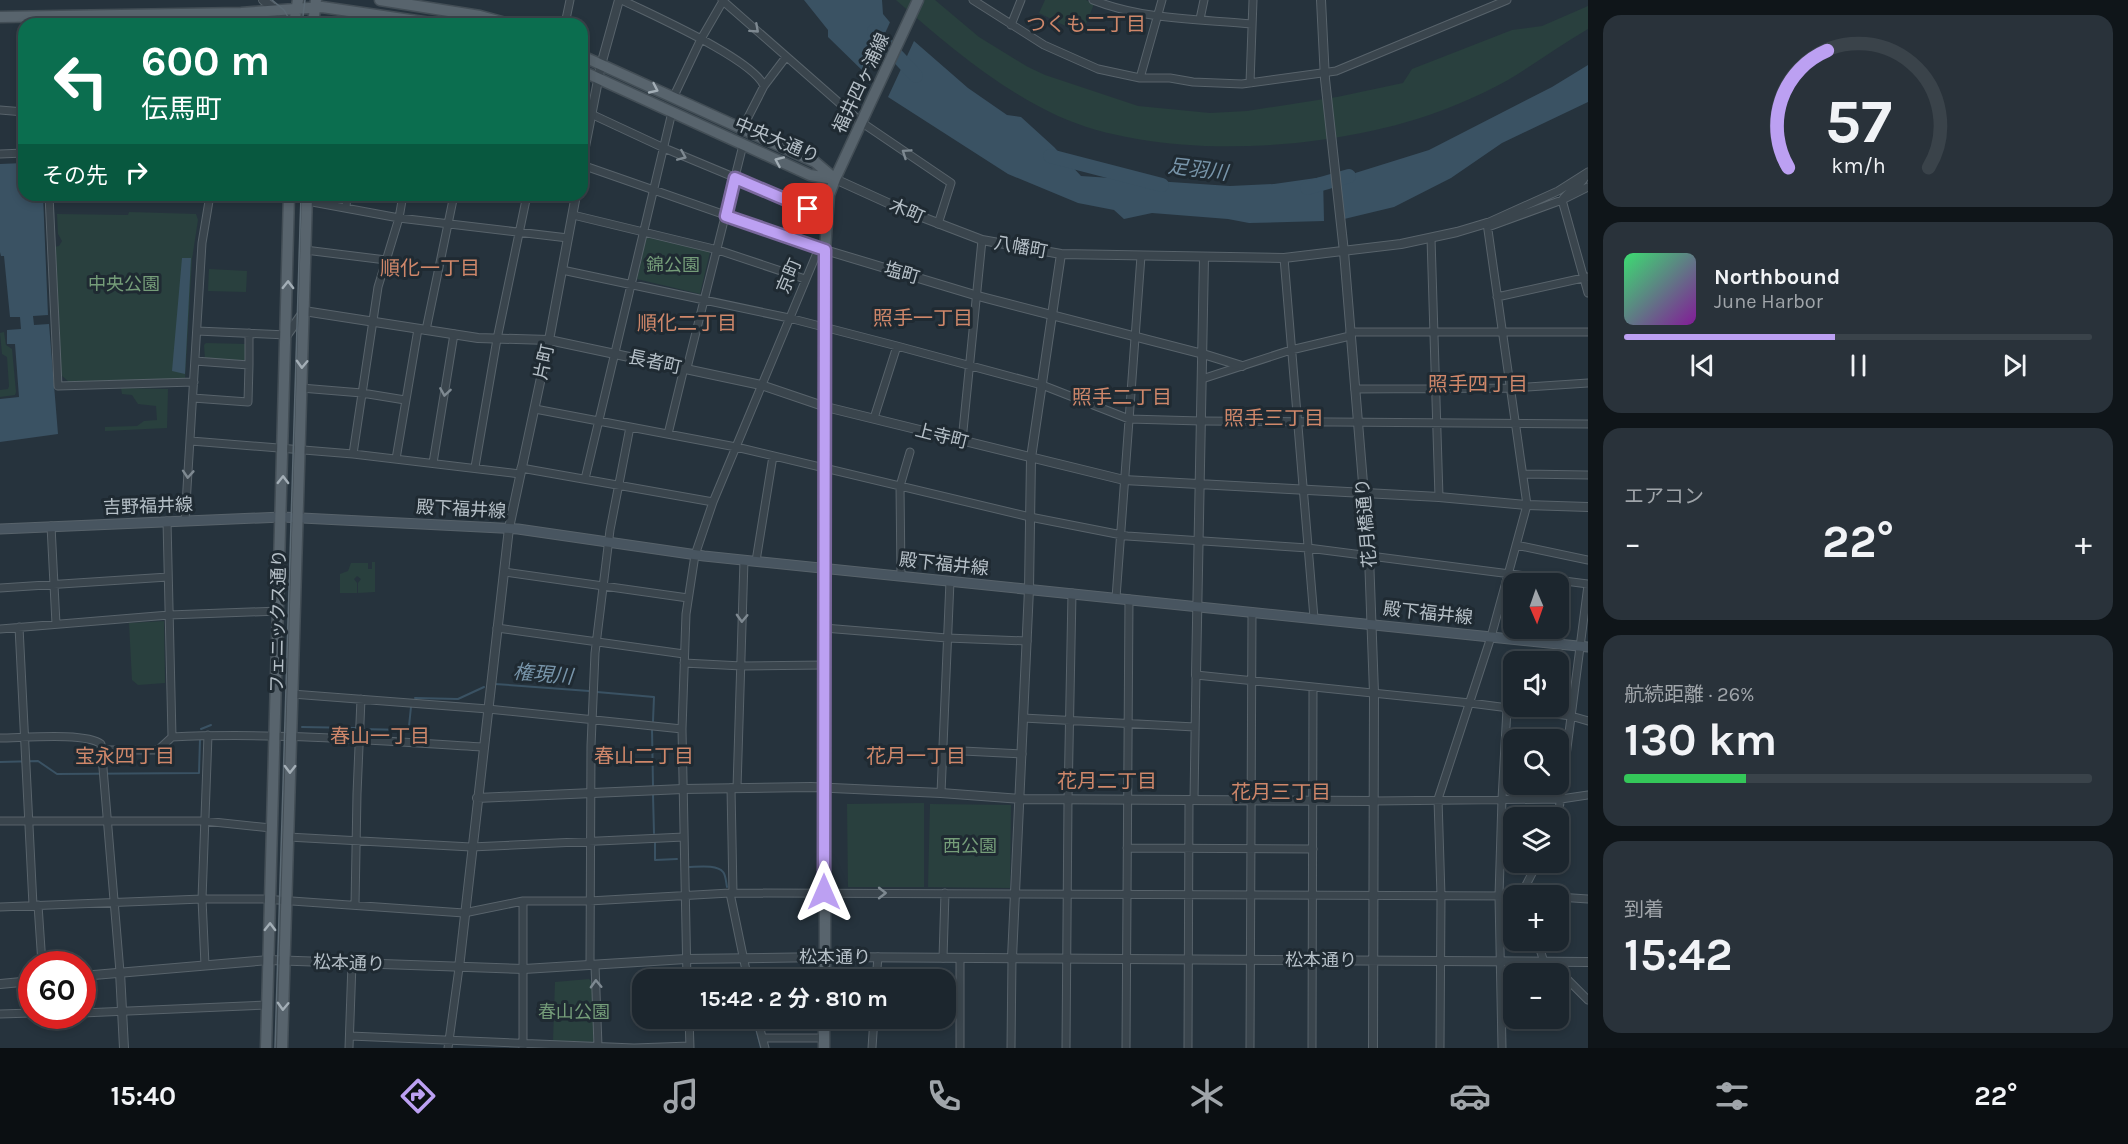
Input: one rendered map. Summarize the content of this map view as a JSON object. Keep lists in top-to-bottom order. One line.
{"streets":{"main road":["福井四ヶ浦線","中央大通り","京町","吉野福井線","殿下福井線","フェニックス通り"],"street":["木町","八幡町","塩町","片町","長者町","上寺町","花月橋通り","松本通り"]},"crossings":[["福井四ヶ浦線","中央大通り"],["福井四ヶ浦線","木町"],["福井四ヶ浦線","京町"],["中央大通り","木町"],["中央大通り","京町"],["木町","八幡町"],["木町","京町"],["八幡町","花月橋通り"],["塩町","京町"],["京町","長者町"],["京町","上寺町"],["京町","殿下福井線"],["京町","松本通り"],["片町","長者町"],["片町","殿下福井線"],["片町","松本通り"],["長者町","上寺町"],["長者町","フェニックス通り"],["上寺町","花月橋通り"],["吉野福井線","殿下福井線"],["吉野福井線","フェニックス通り"],["殿下福井線","花月橋通り"],["殿下福井線","フェニックス通り"],["花月橋通り","松本通り"],["フェニックス通り","松本通り"]],"districts":["つくも二丁目","順化一丁目","照手一丁目","順化二丁目","照手四丁目","照手二丁目","照手三丁目","春山一丁目","宝永四丁目","春山二丁目","花月一丁目","花月二丁目","花月三丁目"],"water":["足羽川","権現川"],"parks":["錦公園","中央公園","西公園","春山公園"],"north":"bottom","page":{"turn":["600 m","伝馬町"],"then":"その先","song":["Northbound","June Harbor"],"tile":["エアコン",["航続距離 · 26%","130 km"],["到着","15:42"]],"heat":["−","22°","+"],"map_buttons":["+","−"],"limit":"60","trip":"15:42 · 2 分 · 810 m","tabs":["15:40","22°"],"gauge":["57","km/h"]}}
